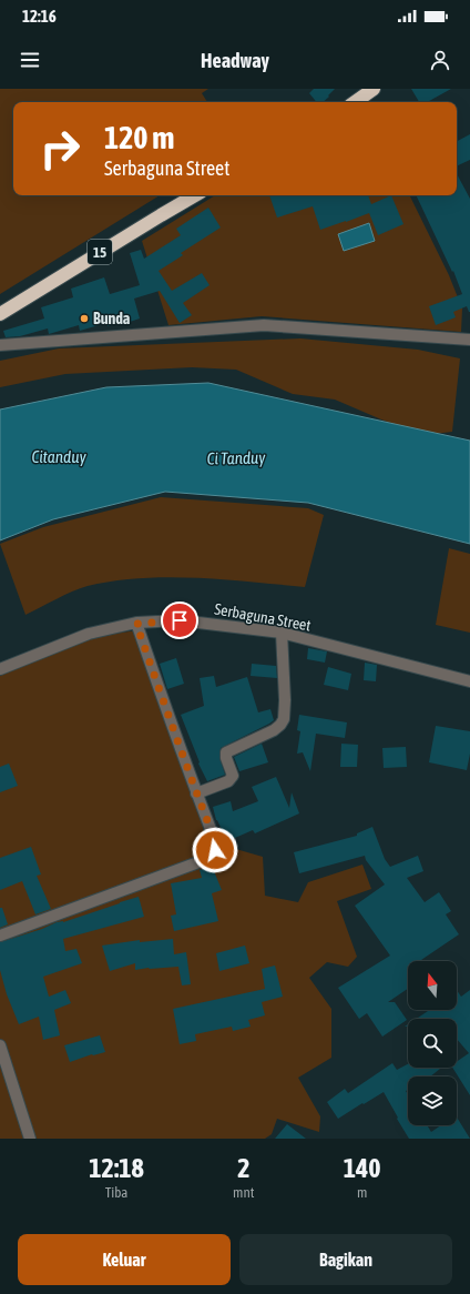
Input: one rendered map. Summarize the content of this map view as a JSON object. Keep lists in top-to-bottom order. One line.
{"streets":{"highway":["15"],"street":["Serbaguna Street"]},"water":["Citanduy","Ci Tanduy"],"places":["Bunda"],"north":"top","page":{"status":"12:16","header":"Headway","turn":["120 m","Serbaguna Street"],"eta":["12:18","Tiba","2","mnt","140","m"],"buttons":["Keluar","Bagikan"]}}
